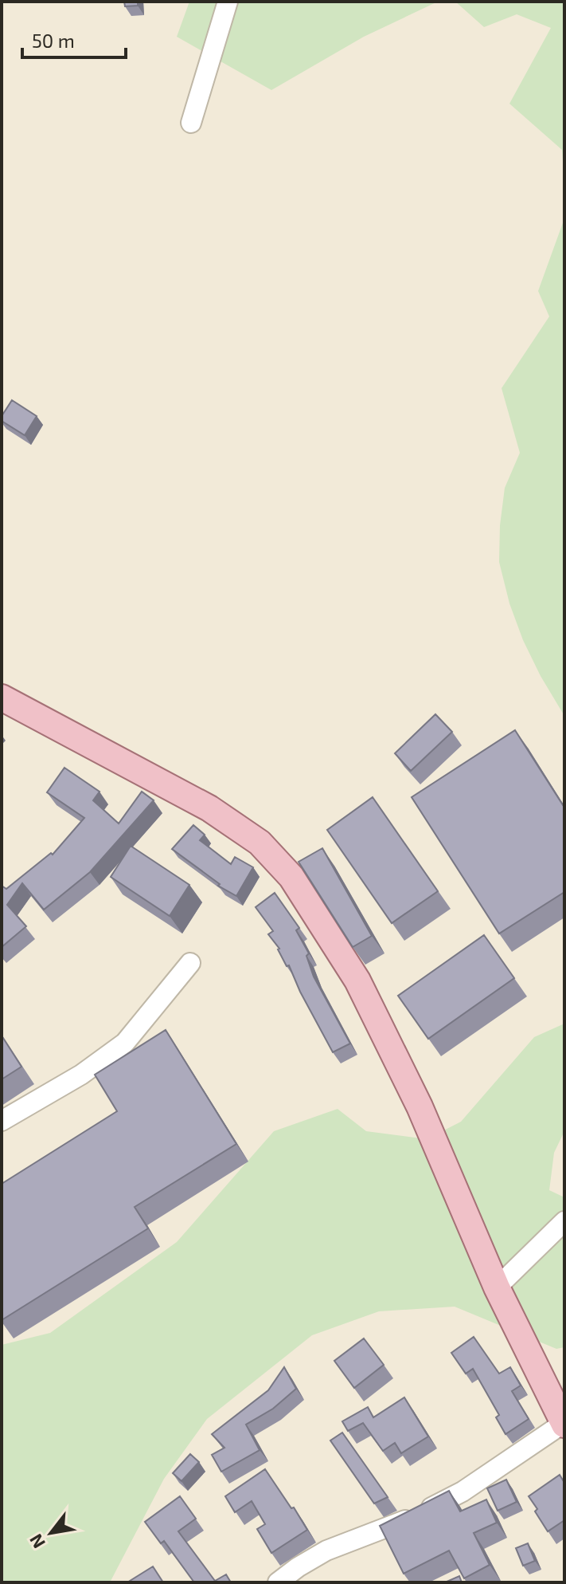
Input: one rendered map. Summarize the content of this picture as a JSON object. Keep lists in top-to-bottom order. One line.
{"scale_bar":"50 m","north":"bottom left"}
